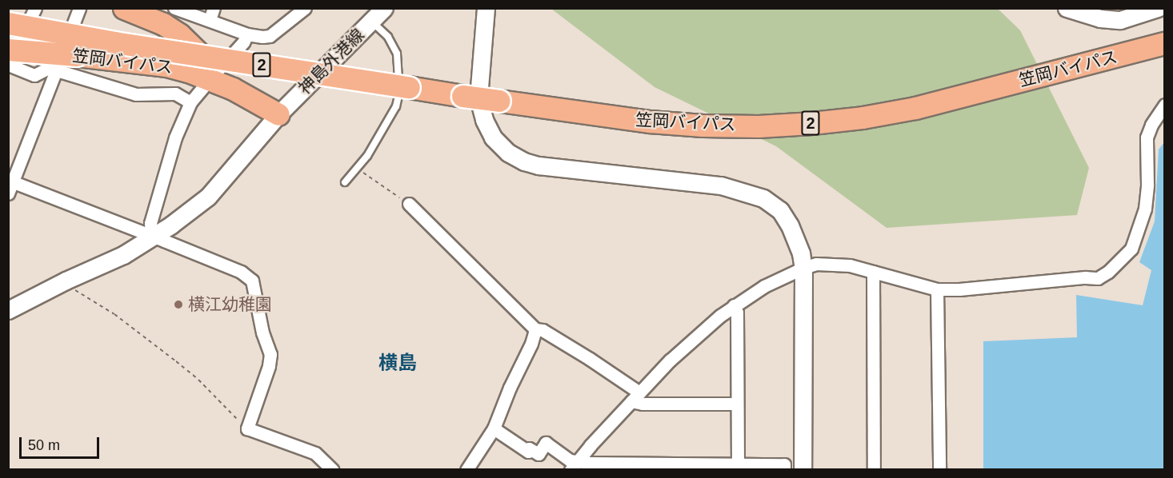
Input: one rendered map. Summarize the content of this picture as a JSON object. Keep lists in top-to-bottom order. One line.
{"streets":{"highway":["笠岡バイパス","2"],"street":["神島外港線"]},"crossings":[["笠岡バイパス","神島外港線"],["笠岡バイパス","2"]],"districts":["横島"],"places":["横江幼稚園"],"scale_bar":"50 m"}
